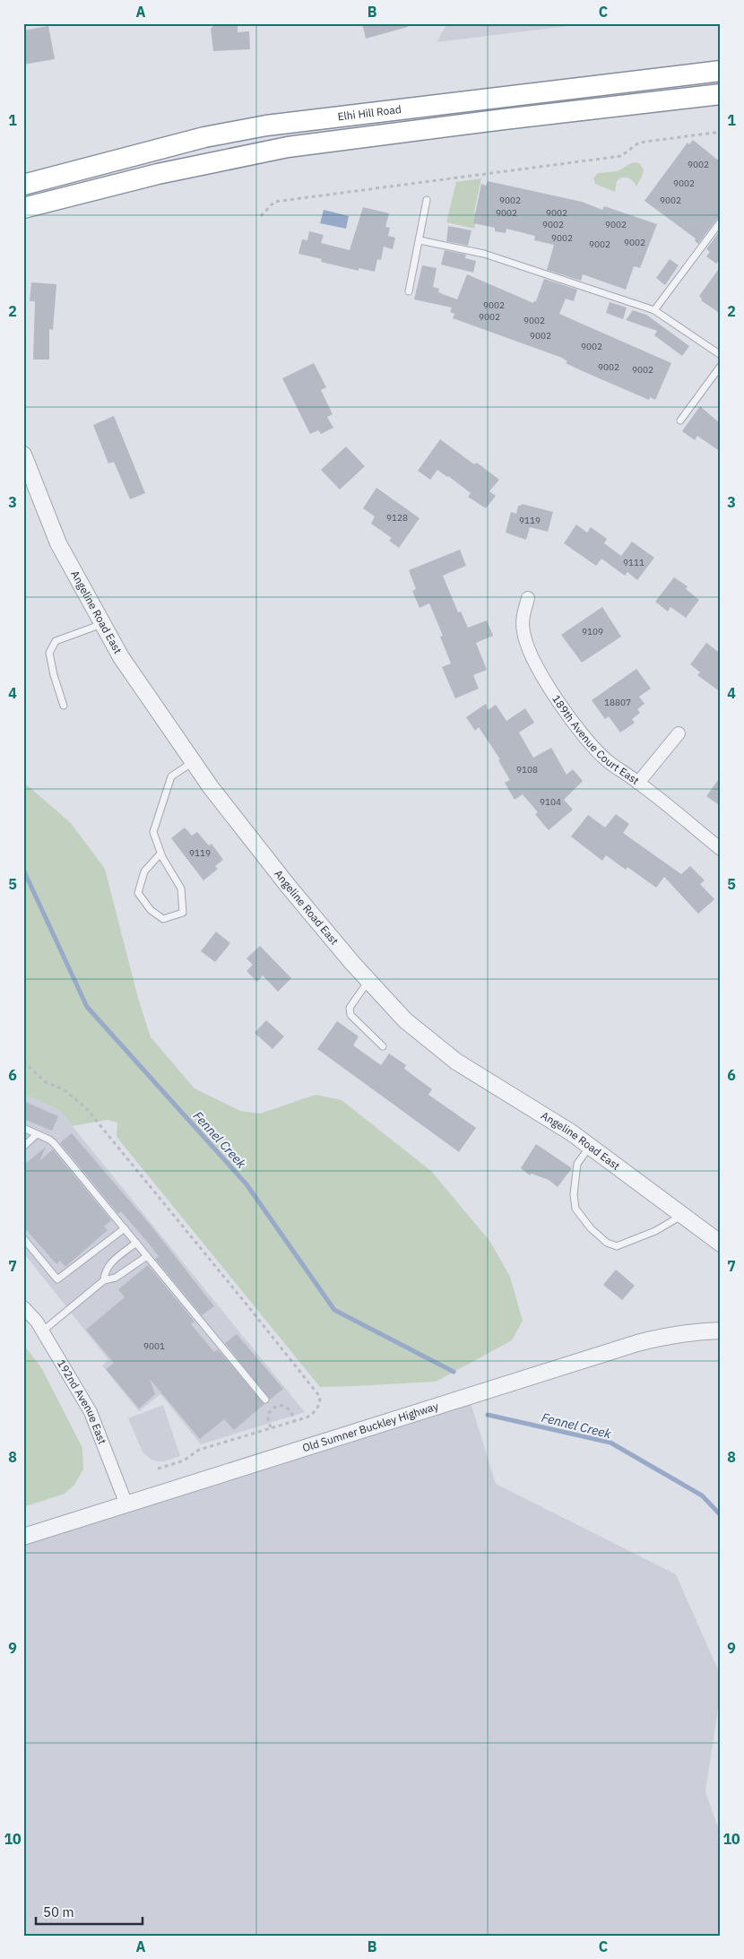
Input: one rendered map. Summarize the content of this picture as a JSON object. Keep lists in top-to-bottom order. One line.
{"streets":{"highway":["Elhi Hill Road"],"street":["Angeline Road East","189th Avenue Court East","192nd Avenue East","Old Sumner Buckley Highway"]},"crossings":[["192nd Avenue East","Old Sumner Buckley Highway"]],"water":["Fennel Creek"],"house_numbers":["9002","9002","9002","9002","9002","9002","9002","9002","9002","9002","9002","9002","9002","9002","9002","9002","9002","9002","9128","9119","9111","9109","18807","9108","9104","9119","9001"],"scale_bar":"50 m","grid":{"columns":["A","B","C"],"rows":["1","2","3","4","5","6","7","8","9","10"]}}
